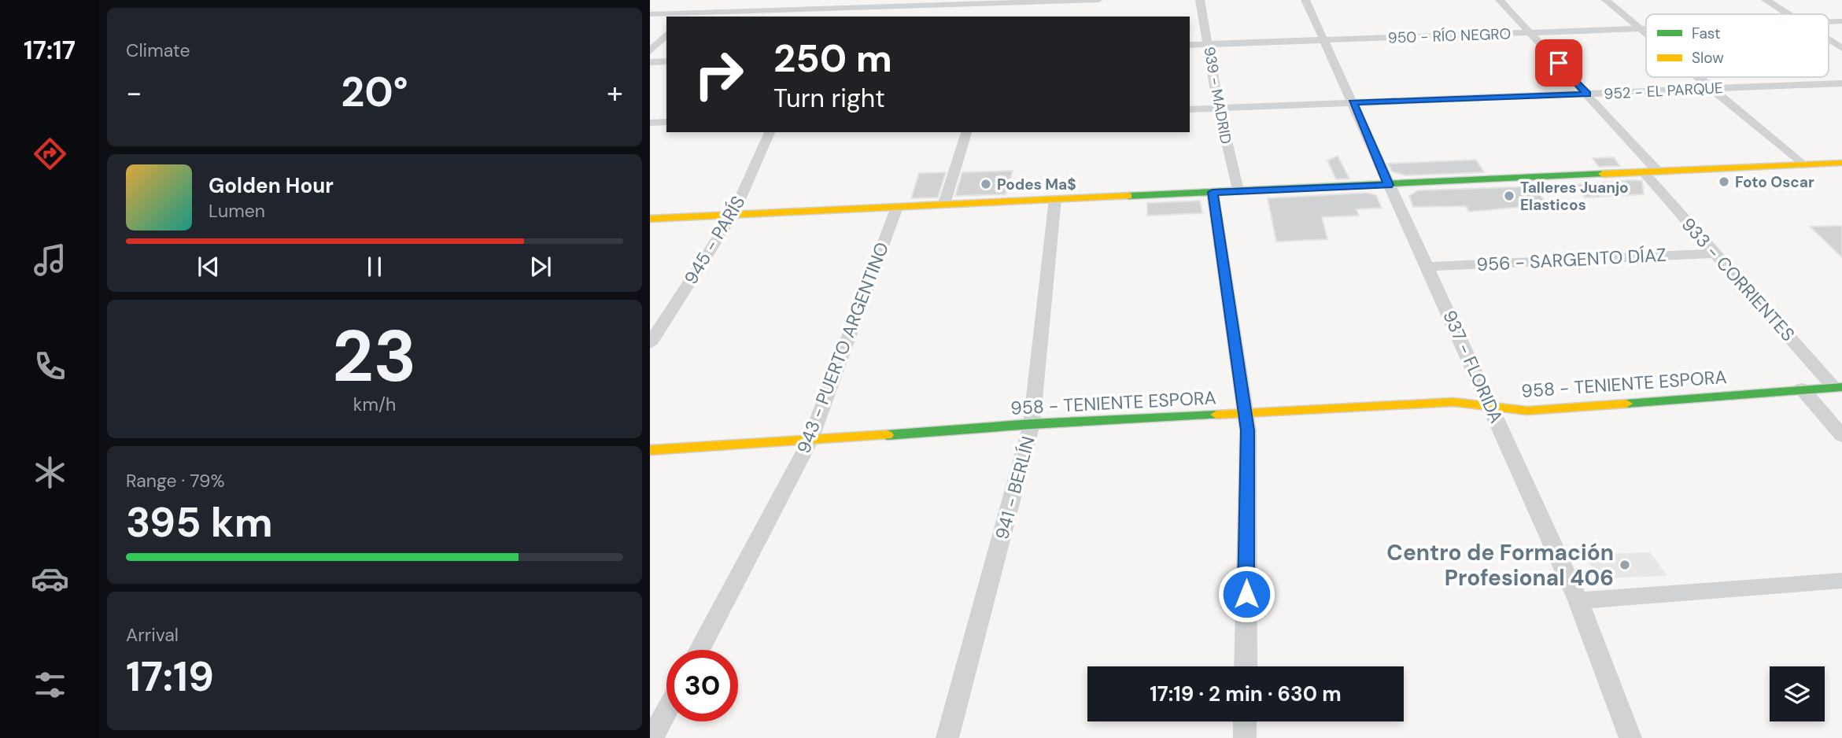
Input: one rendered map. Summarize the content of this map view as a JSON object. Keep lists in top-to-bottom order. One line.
{"streets":{"main road":["958 - TENIENTE ESPORA"],"street":["950 - RÍO NEGRO","952 - EL PARQUE","939 - MADRID","945 - PARÍS","956 - SARGENTO DÍAZ","933 - CORRIENTES","943 - PUERTO ARGENTINO","937 - FLORIDA","941 - BERLÍN"]},"crossings":[["950 - RÍO NEGRO","939 - MADRID"],["950 - RÍO NEGRO","933 - CORRIENTES"],["950 - RÍO NEGRO","937 - FLORIDA"],["952 - EL PARQUE","939 - MADRID"],["952 - EL PARQUE","933 - CORRIENTES"],["952 - EL PARQUE","937 - FLORIDA"],["956 - SARGENTO DÍAZ","933 - CORRIENTES"],["956 - SARGENTO DÍAZ","937 - FLORIDA"],["933 - CORRIENTES","958 - TENIENTE ESPORA"],["943 - PUERTO ARGENTINO","958 - TENIENTE ESPORA"],["937 - FLORIDA","958 - TENIENTE ESPORA"],["958 - TENIENTE ESPORA","941 - BERLÍN"]],"places":["Foto Oscar","Podes Ma$","Talleres Juanjo Elasticos","Centro de Formación Profesional 406"],"legend":["Fast","Slow"],"page":{"tabs":"17:17","tile":["Climate",["23","km/h"],["Range · 79%","395 km"],["Arrival","17:19"]],"turn":["250 m","Turn right"],"heat":["−","20°","+"],"song":["Golden Hour","Lumen"],"limit":"30","trip":"17:19 · 2 min · 630 m"}}
